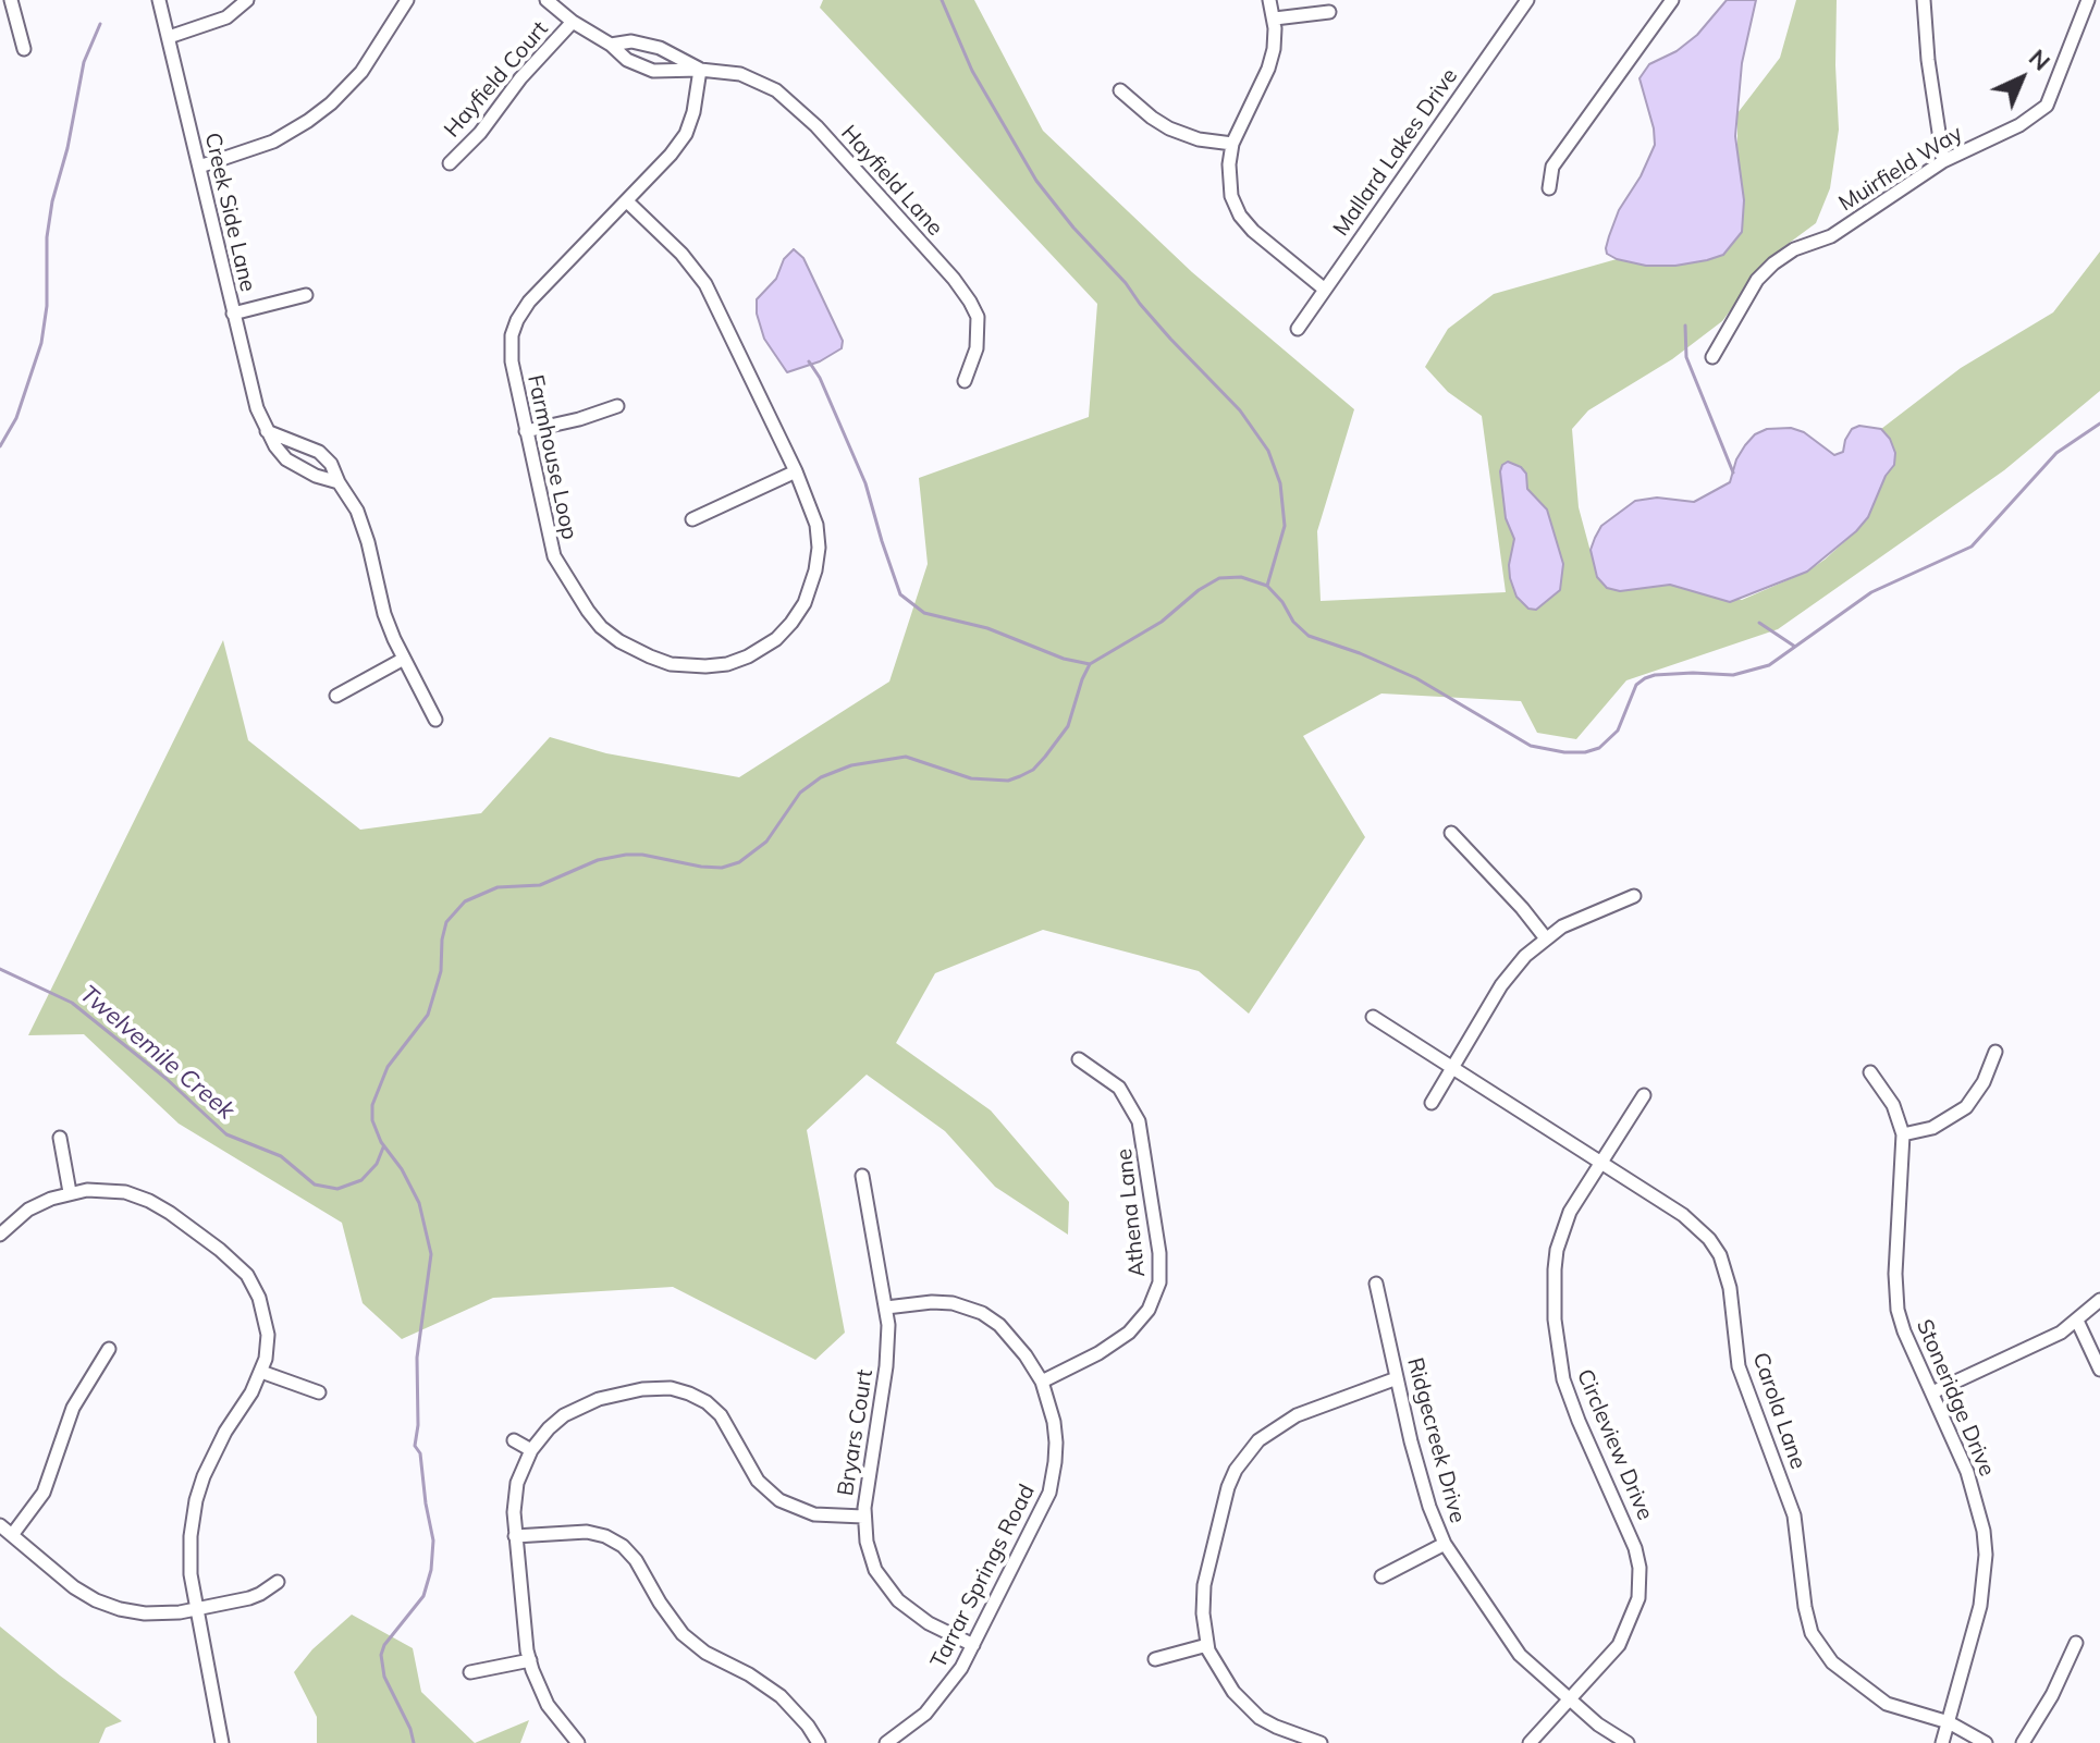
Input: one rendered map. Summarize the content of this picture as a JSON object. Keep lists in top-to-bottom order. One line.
{"streets":{"street":["Hayfield Court","Mallard Lakes Drive","Muirfield Way","Hayfield Lane","Creek Side Lane","Farmhouse Loop","Athena Lane","Stoneridge Drive","Carola Lane","Bryars Court","Ridgecreek Drive","Circleview Drive","Tarrar Springs Road"]},"crossings":[["Hayfield Court","Hayfield Lane"],["Hayfield Lane","Farmhouse Loop"],["Athena Lane","Tarrar Springs Road"],["Stoneridge Drive","Carola Lane"],["Carola Lane","Circleview Drive"],["Bryars Court","Tarrar Springs Road"],["Ridgecreek Drive","Circleview Drive"]],"water":["Twelvemile Creek"],"north":"top right"}
